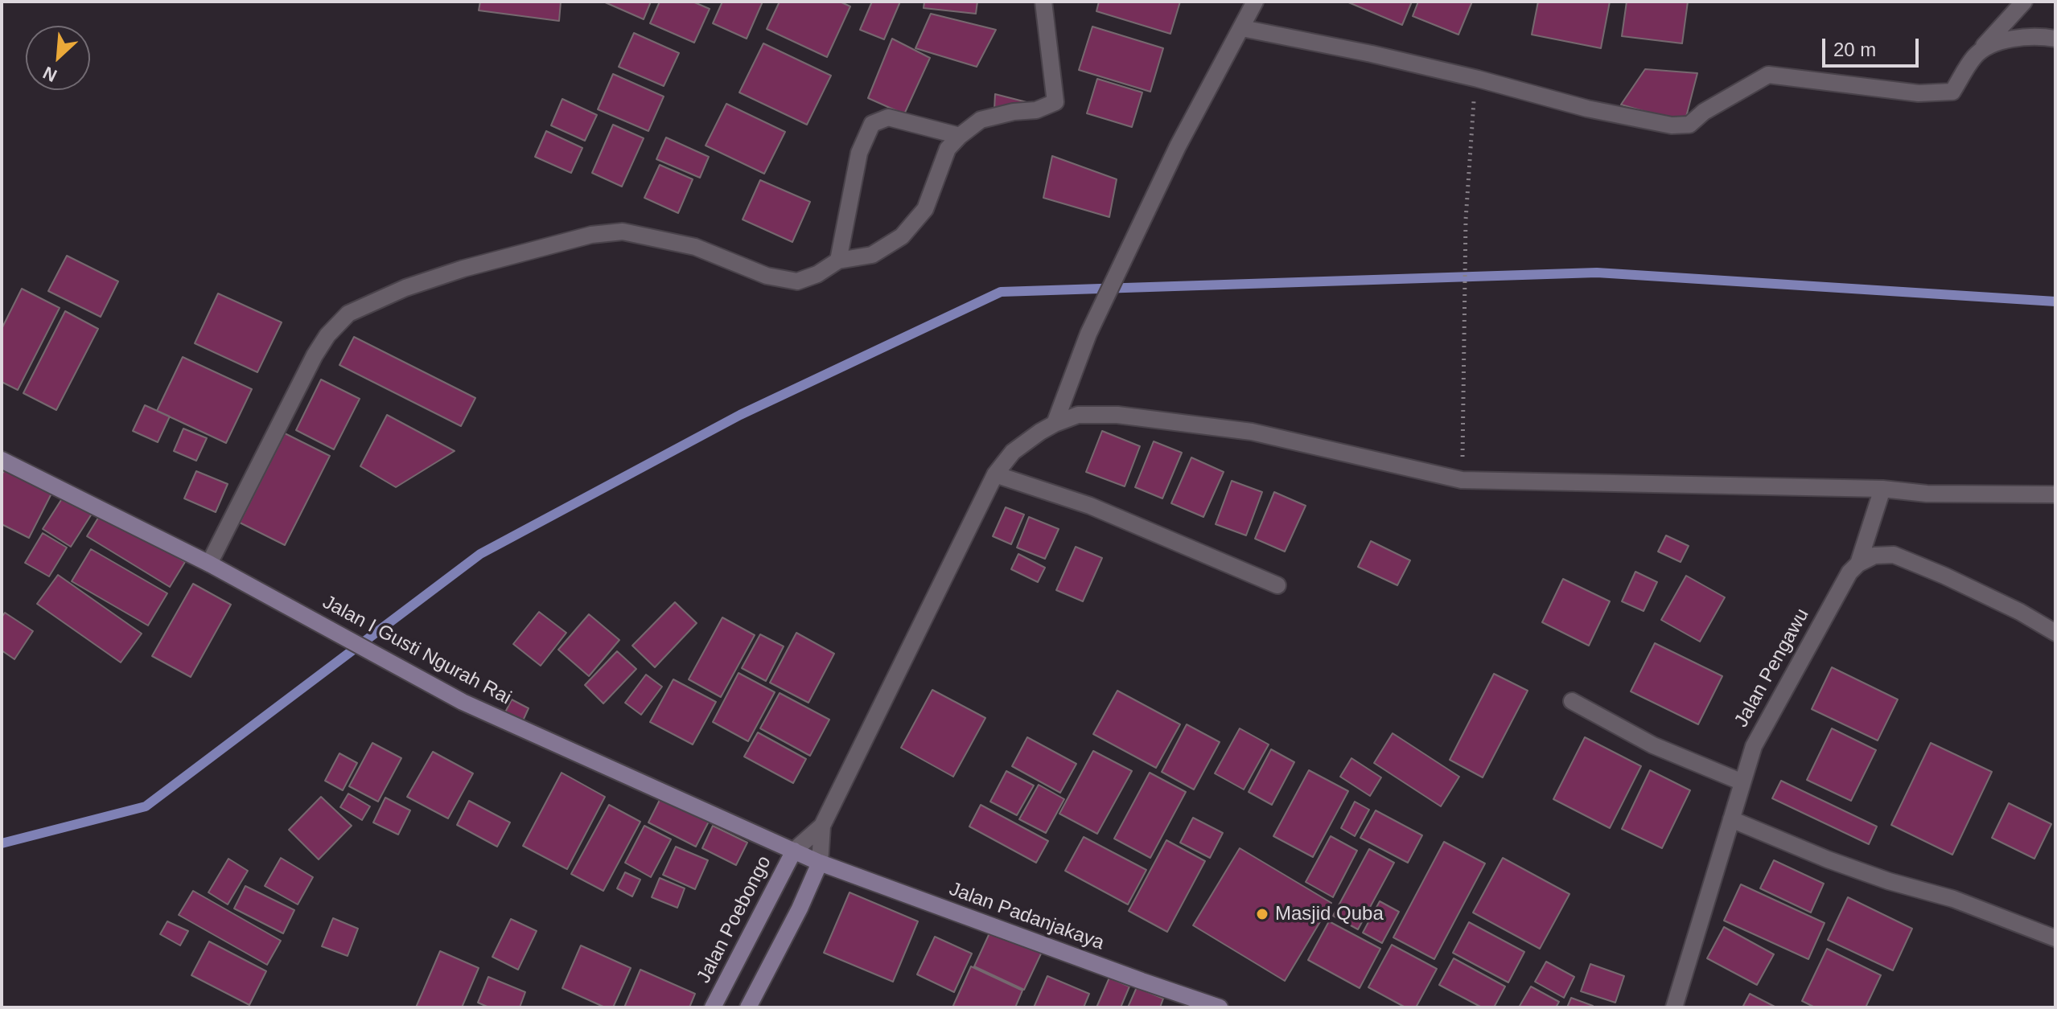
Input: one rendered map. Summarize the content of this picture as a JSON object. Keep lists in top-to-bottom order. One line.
{"streets":{"main road":["Jalan I Gusti Ngurah Rai","Jalan Padanjakaya","Jalan Poebongo"],"street":["Jalan Pengawu"]},"crossings":[["Jalan I Gusti Ngurah Rai","Jalan Padanjakaya"],["Jalan I Gusti Ngurah Rai","Jalan Poebongo"]],"places":["Masjid Quba"],"scale_bar":"20 m","north":"bottom left"}
